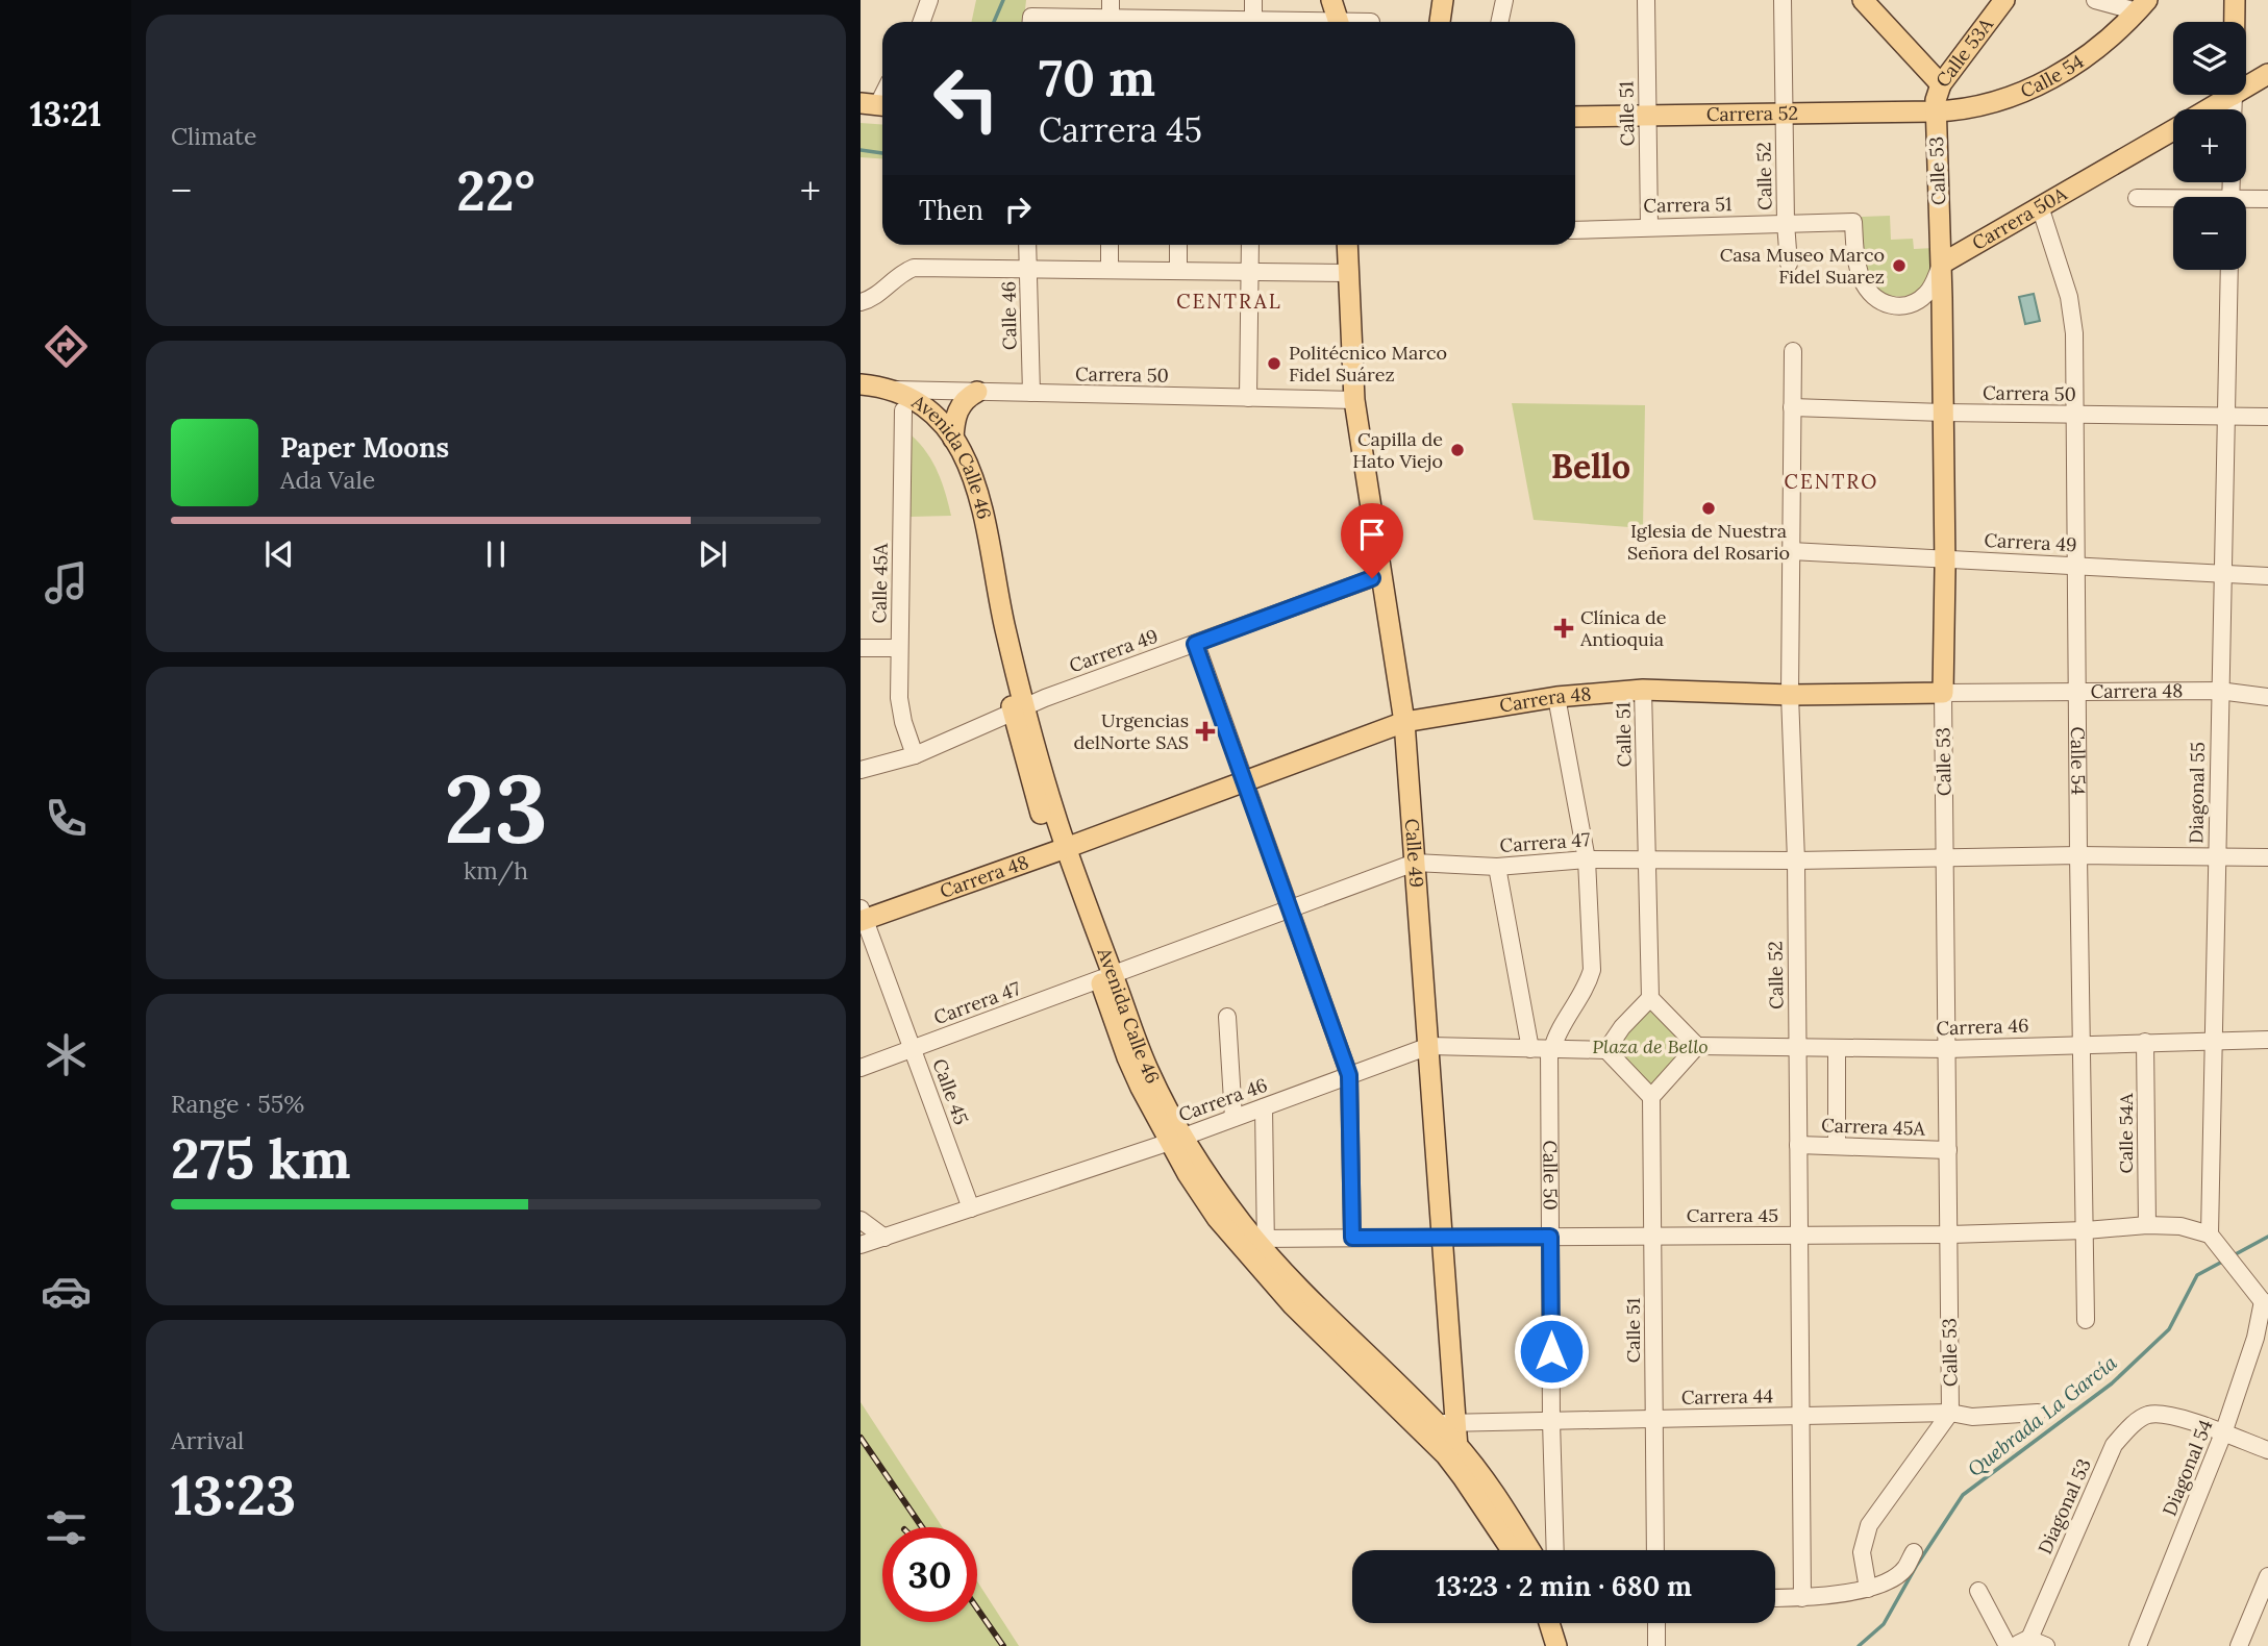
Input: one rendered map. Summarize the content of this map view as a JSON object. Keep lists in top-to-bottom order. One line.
{"streets":{"main road":["Calle 53A","Calle 54","Carrera 52","Calle 53","Carrera 50A","Avenida Calle 46","Carrera 48","Calle 49"],"street":["Calle 51","Calle 52","Carrera 51","Calle 46","Carrera 50","Carrera 49","Calle 45A","Diagonal 55","Carrera 47","Carrera 46","Calle 45","Carrera 45A","Calle 54A","Calle 50","Carrera 45","Carrera 44","Diagonal 54","Diagonal 53"]},"crossings":[["Calle 53A","Calle 54"],["Calle 53A","Carrera 52"],["Calle 53A","Calle 53"],["Calle 54","Carrera 52"],["Calle 54","Calle 53"],["Calle 54","Carrera 50A"],["Calle 54","Carrera 50"],["Calle 54","Carrera 49"],["Calle 54","Carrera 48"],["Calle 54","Carrera 47"],["Calle 54","Carrera 46"],["Calle 54","Carrera 45"],["Carrera 52","Calle 51"],["Carrera 52","Calle 53"],["Carrera 52","Calle 52"],["Calle 51","Carrera 51"],["Calle 51","Carrera 48"],["Calle 51","Carrera 47"],["Calle 51","Carrera 45"],["Calle 51","Carrera 44"],["Calle 53","Carrera 51"],["Calle 53","Carrera 50A"],["Calle 53","Carrera 50"],["Calle 53","Carrera 49"],["Calle 53","Carrera 48"],["Calle 53","Carrera 47"],["Calle 53","Carrera 46"],["Calle 53","Carrera 45A"],["Calle 53","Carrera 45"],["Calle 53","Carrera 44"],["Calle 52","Carrera 51"],["Calle 52","Carrera 50"],["Calle 52","Carrera 49"],["Calle 52","Carrera 48"],["Calle 52","Carrera 47"],["Calle 52","Carrera 46"],["Calle 52","Carrera 45A"],["Calle 52","Carrera 45"],["Calle 52","Carrera 44"],["Carrera 51","Carrera 50A"],["Calle 46","Carrera 50"],["Carrera 50","Avenida Calle 46"],["Carrera 50","Diagonal 55"],["Carrera 50","Calle 49"],["Avenida Calle 46","Carrera 49"],["Avenida Calle 46","Calle 45A"],["Avenida Calle 46","Carrera 48"],["Avenida Calle 46","Carrera 47"],["Avenida Calle 46","Calle 49"],["Avenida Calle 46","Carrera 46"],["Avenida Calle 46","Carrera 45"],["Avenida Calle 46","Carrera 44"],["Carrera 49","Calle 45A"],["Carrera 49","Diagonal 55"],["Carrera 49","Calle 49"],["Carrera 48","Diagonal 55"],["Carrera 48","Calle 49"],["Carrera 48","Calle 45"],["Carrera 48","Calle 50"],["Diagonal 55","Carrera 47"],["Diagonal 55","Carrera 46"],["Diagonal 55","Carrera 45"],["Carrera 47","Calle 49"],["Carrera 47","Calle 45"],["Carrera 47","Calle 50"],["Calle 49","Carrera 46"],["Calle 49","Carrera 45"],["Calle 49","Carrera 44"],["Carrera 46","Calle 45"],["Carrera 46","Calle 54A"],["Carrera 46","Calle 50"],["Calle 54A","Carrera 45"],["Calle 50","Carrera 45"],["Calle 50","Carrera 44"],["Diagonal 54","Diagonal 53"]],"districts":["CENTRAL","Bello","CENTRO"],"water":["Quebrada La García"],"parks":["Plaza de Bello"],"places":{"other":["Casa Museo Marco Fidel Suarez","Politécnico Marco Fidel Suárez","Capilla de Hato Viejo","Iglesia de Nuestra Señora del Rosario"],"health":["Clínica de Antioquia","Urgencias delNorte SAS"]},"page":{"tabs":"13:21","tile":["Climate",["23","km/h"],["Range · 55%","275 km"],["Arrival","13:23"]],"map_buttons":["+","−"],"turn":["70 m","Carrera 45"],"heat":["−","22°","+"],"then":"Then","song":["Paper Moons","Ada Vale"],"limit":"30","trip":"13:23 · 2 min · 680 m"}}
